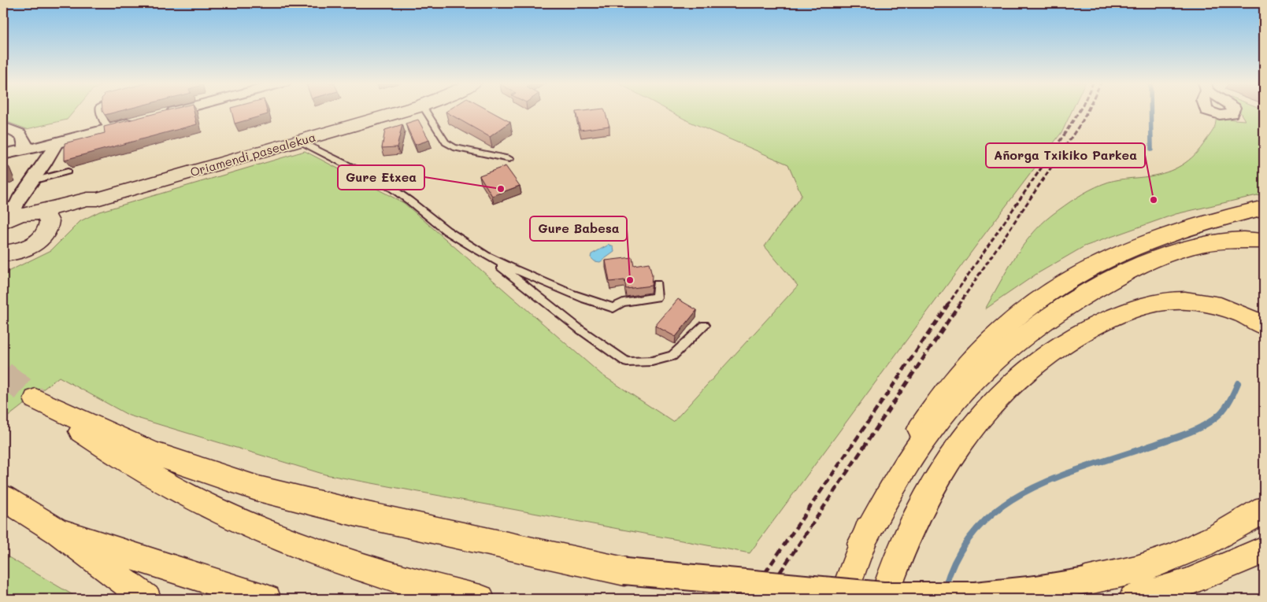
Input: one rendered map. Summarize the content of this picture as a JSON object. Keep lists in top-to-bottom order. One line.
{"streets":{"street":["Oriamendi pasealekua"]},"places":["Gure Etxea","Añorga Txikiko Parkea","Gure Babesa"]}
